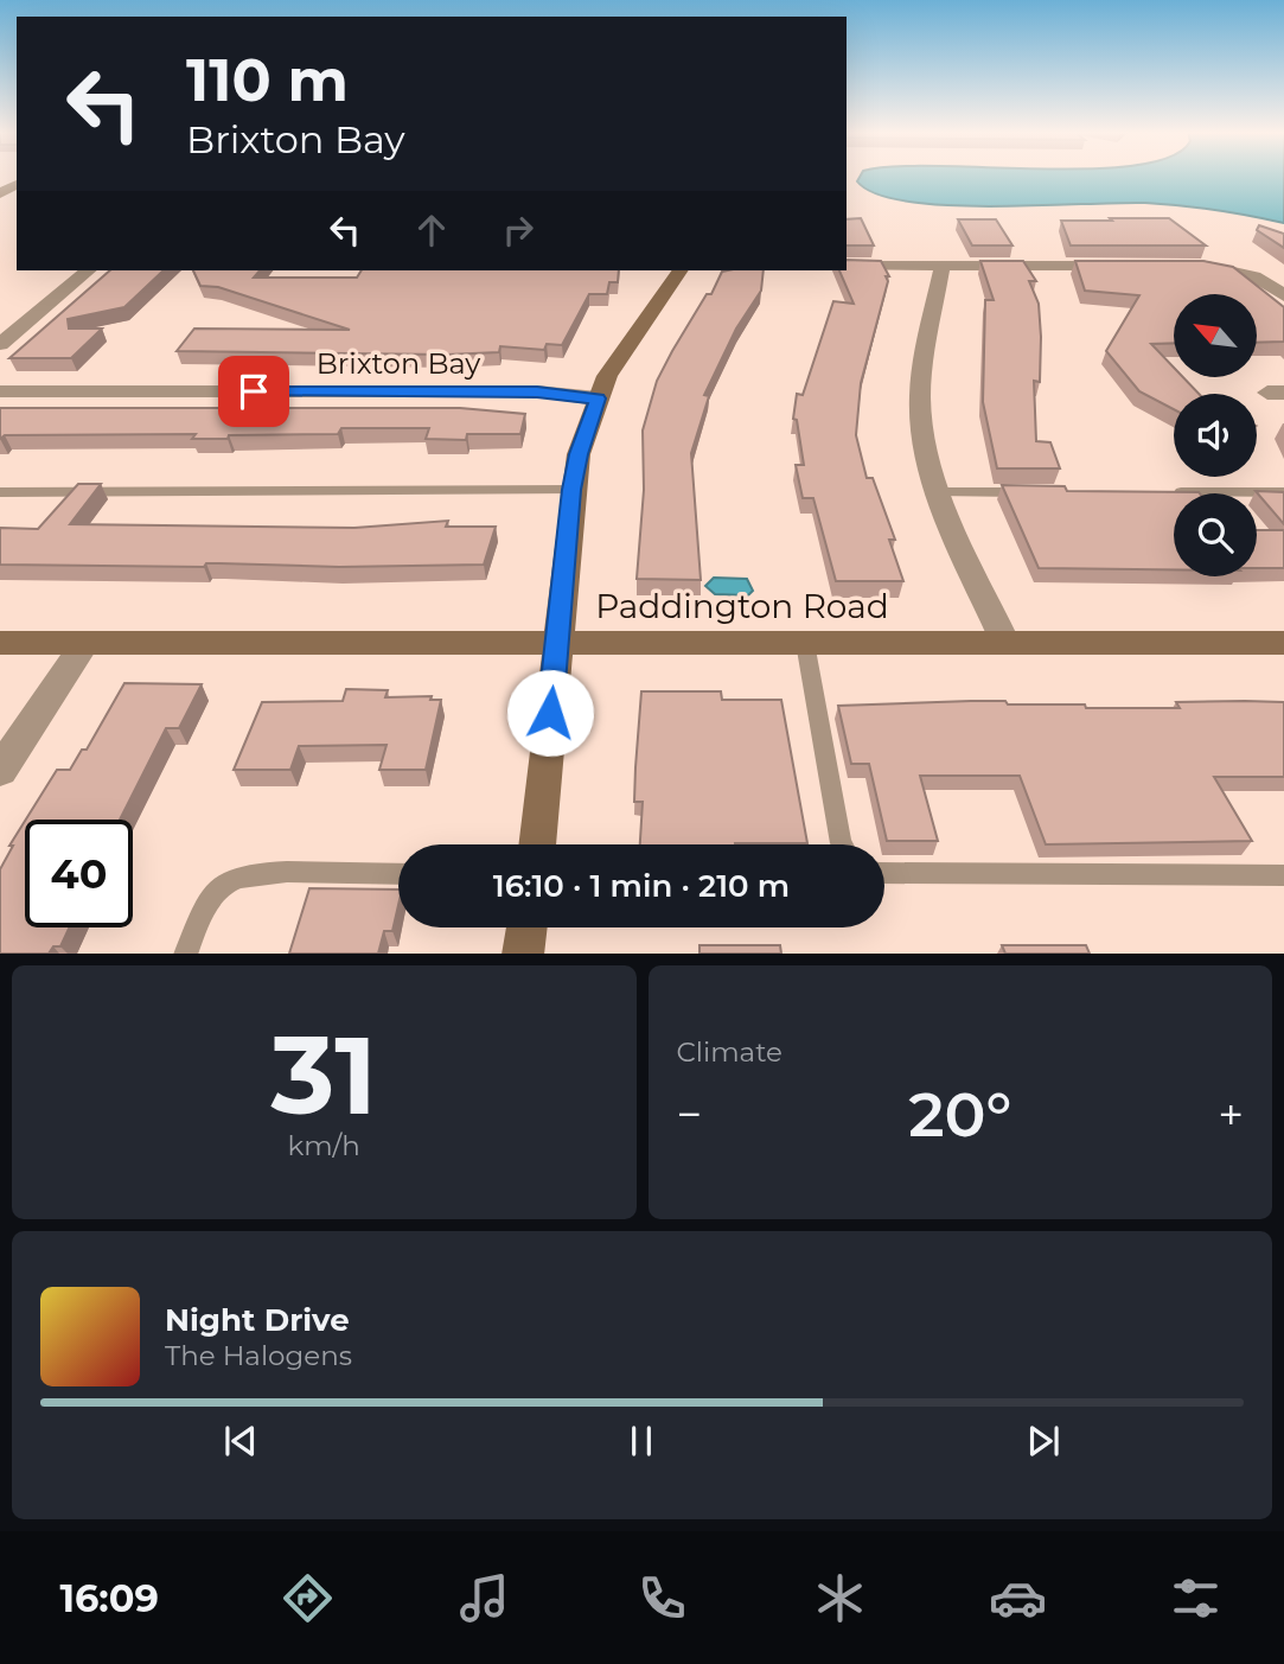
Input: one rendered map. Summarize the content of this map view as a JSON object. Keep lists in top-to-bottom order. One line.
{"streets":{"street":["Brixton Bay","Paddington Road"]},"north":"top left","page":{"turn":["110 m","Brixton Bay"],"limit":"40","trip":"16:10 · 1 min · 210 m","tile":[["31","km/h"],"Climate"],"heat":["−","20°","+"],"song":["Night Drive","The Halogens"],"tabs":"16:09"}}
